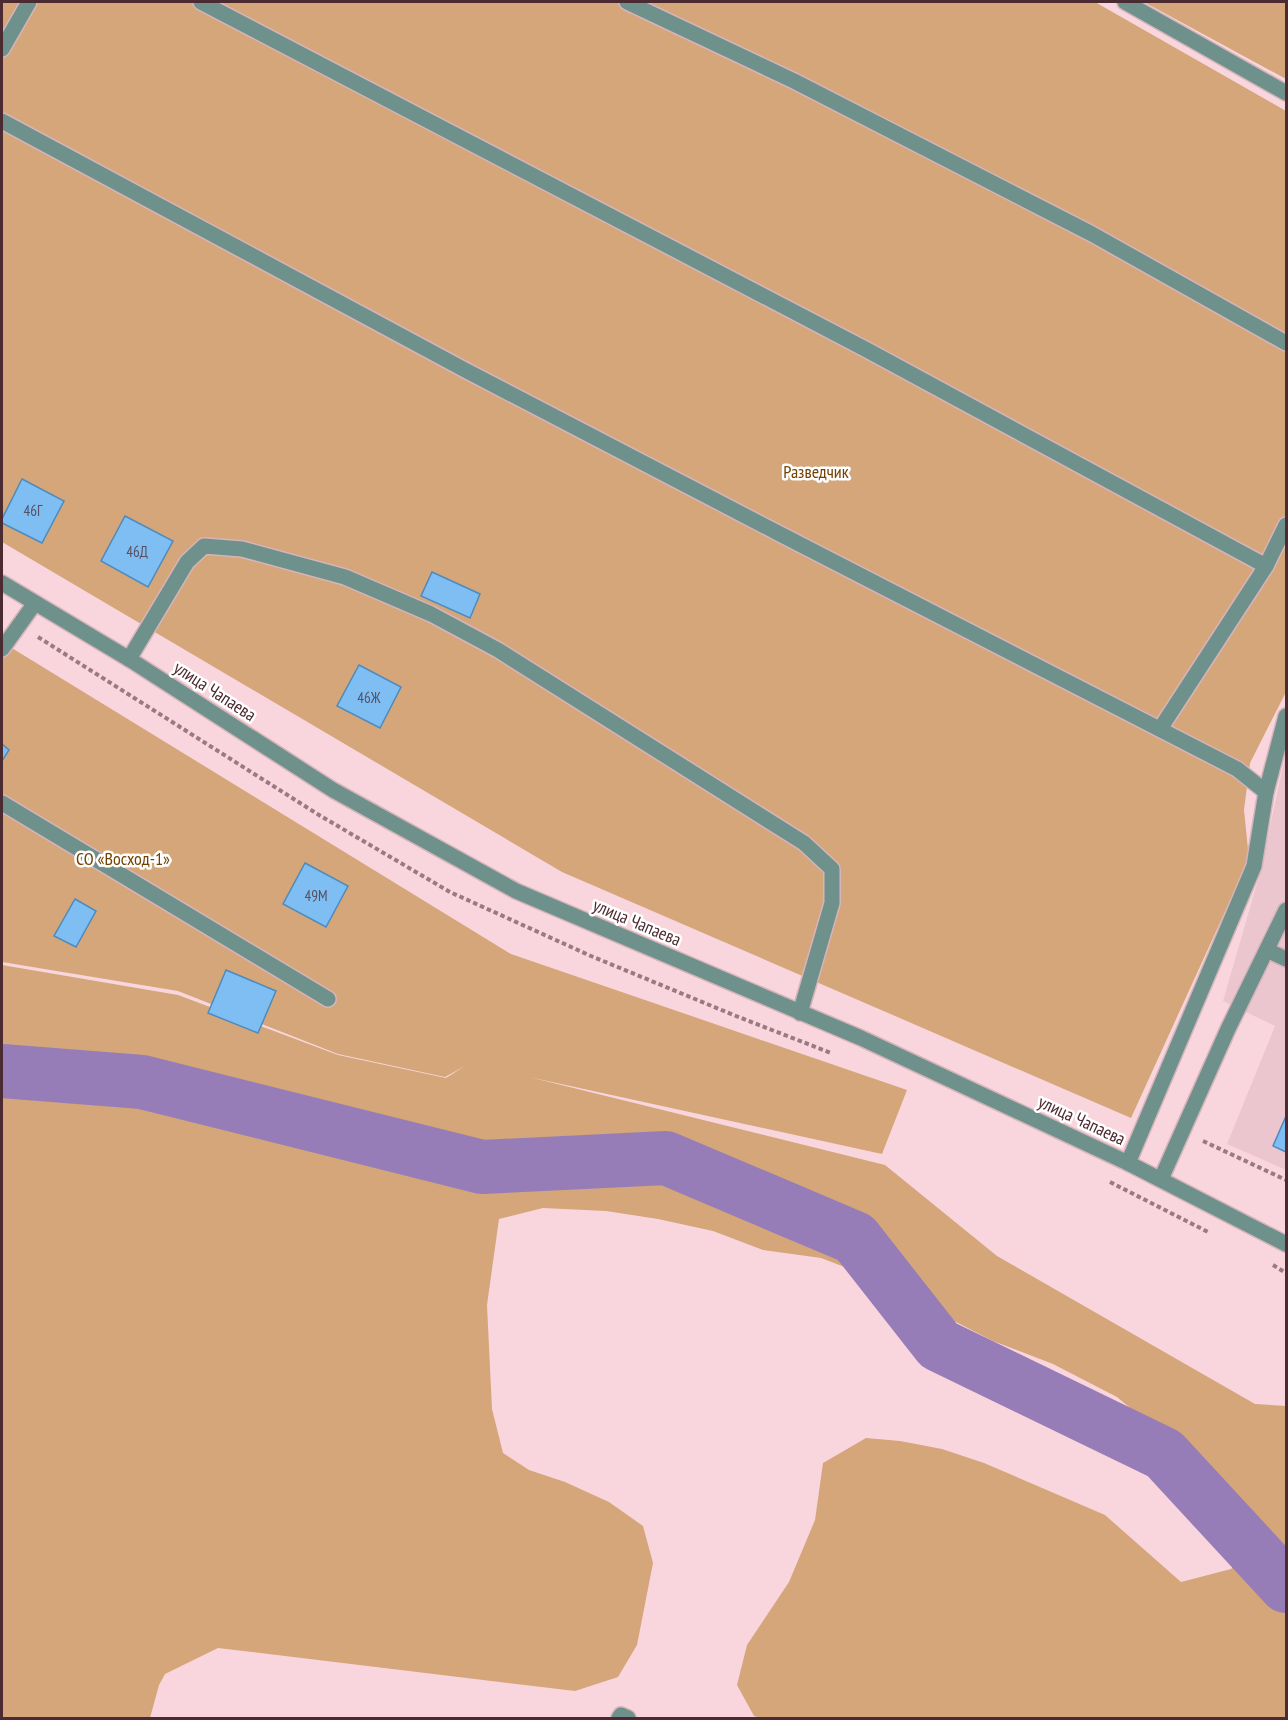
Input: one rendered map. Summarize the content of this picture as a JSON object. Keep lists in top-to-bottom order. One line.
{"streets":{"street":["улица Чапаева"]},"parks":["Разведчик","СО «Восход-1»"],"house_numbers":["46Г","46Д","46Ж","49М"]}
